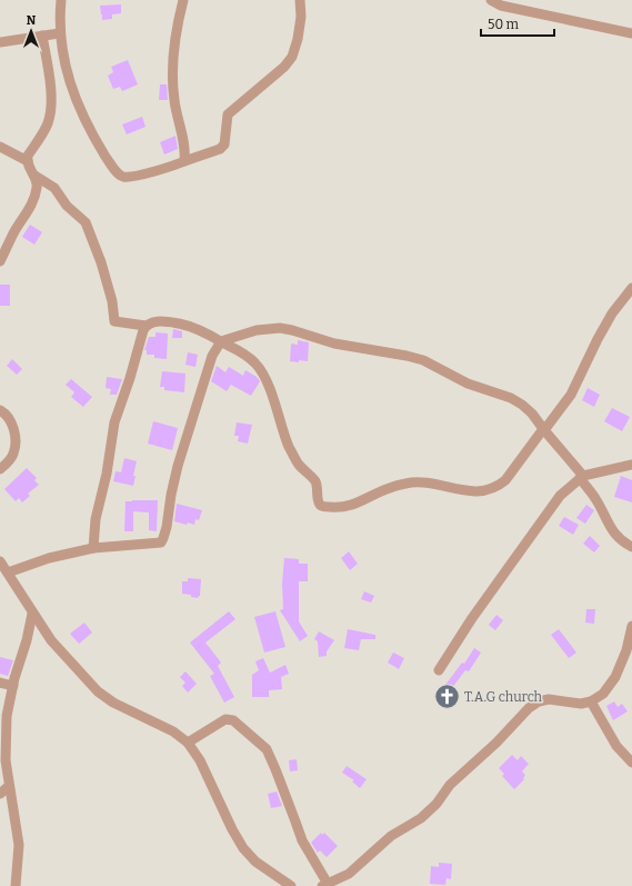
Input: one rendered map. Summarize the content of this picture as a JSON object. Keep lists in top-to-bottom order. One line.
{"places":{"church":["T.A.G church"]},"scale_bar":"50 m","north":"top"}
